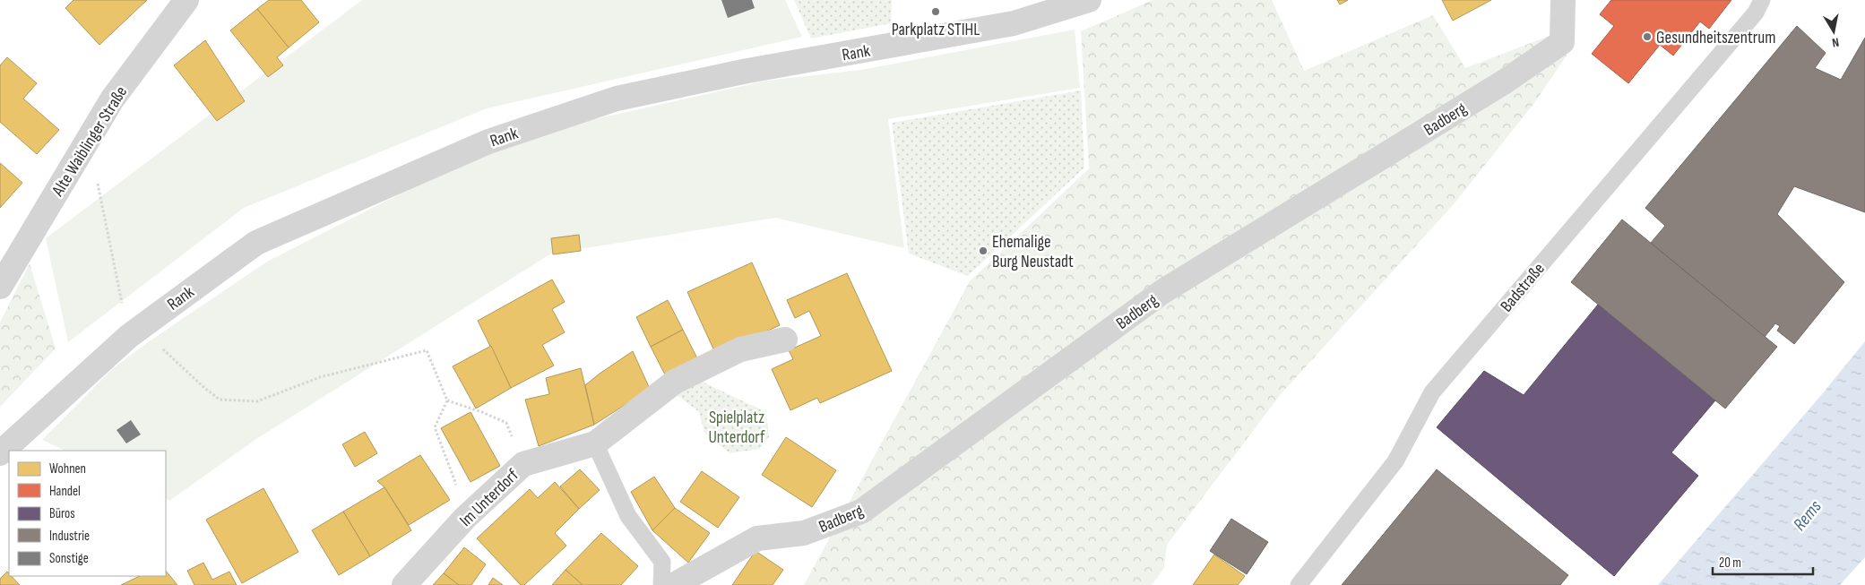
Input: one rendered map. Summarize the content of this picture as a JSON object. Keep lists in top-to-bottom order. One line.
{"streets":{"street":["Rank","Badberg","Alte Waiblinger Straße","Im Unterdorf"],"lane":["Badstraße"]},"water":["Rems"],"parks":["Spielplatz Unterdorf"],"places":["Parkplatz STIHL","Gesundheitszentrum","Ehemalige Burg Neustadt"],"legend":["Wohnen","Handel","Büros","Industrie","Sonstige"],"scale_bar":"20 m","north":"bottom"}
